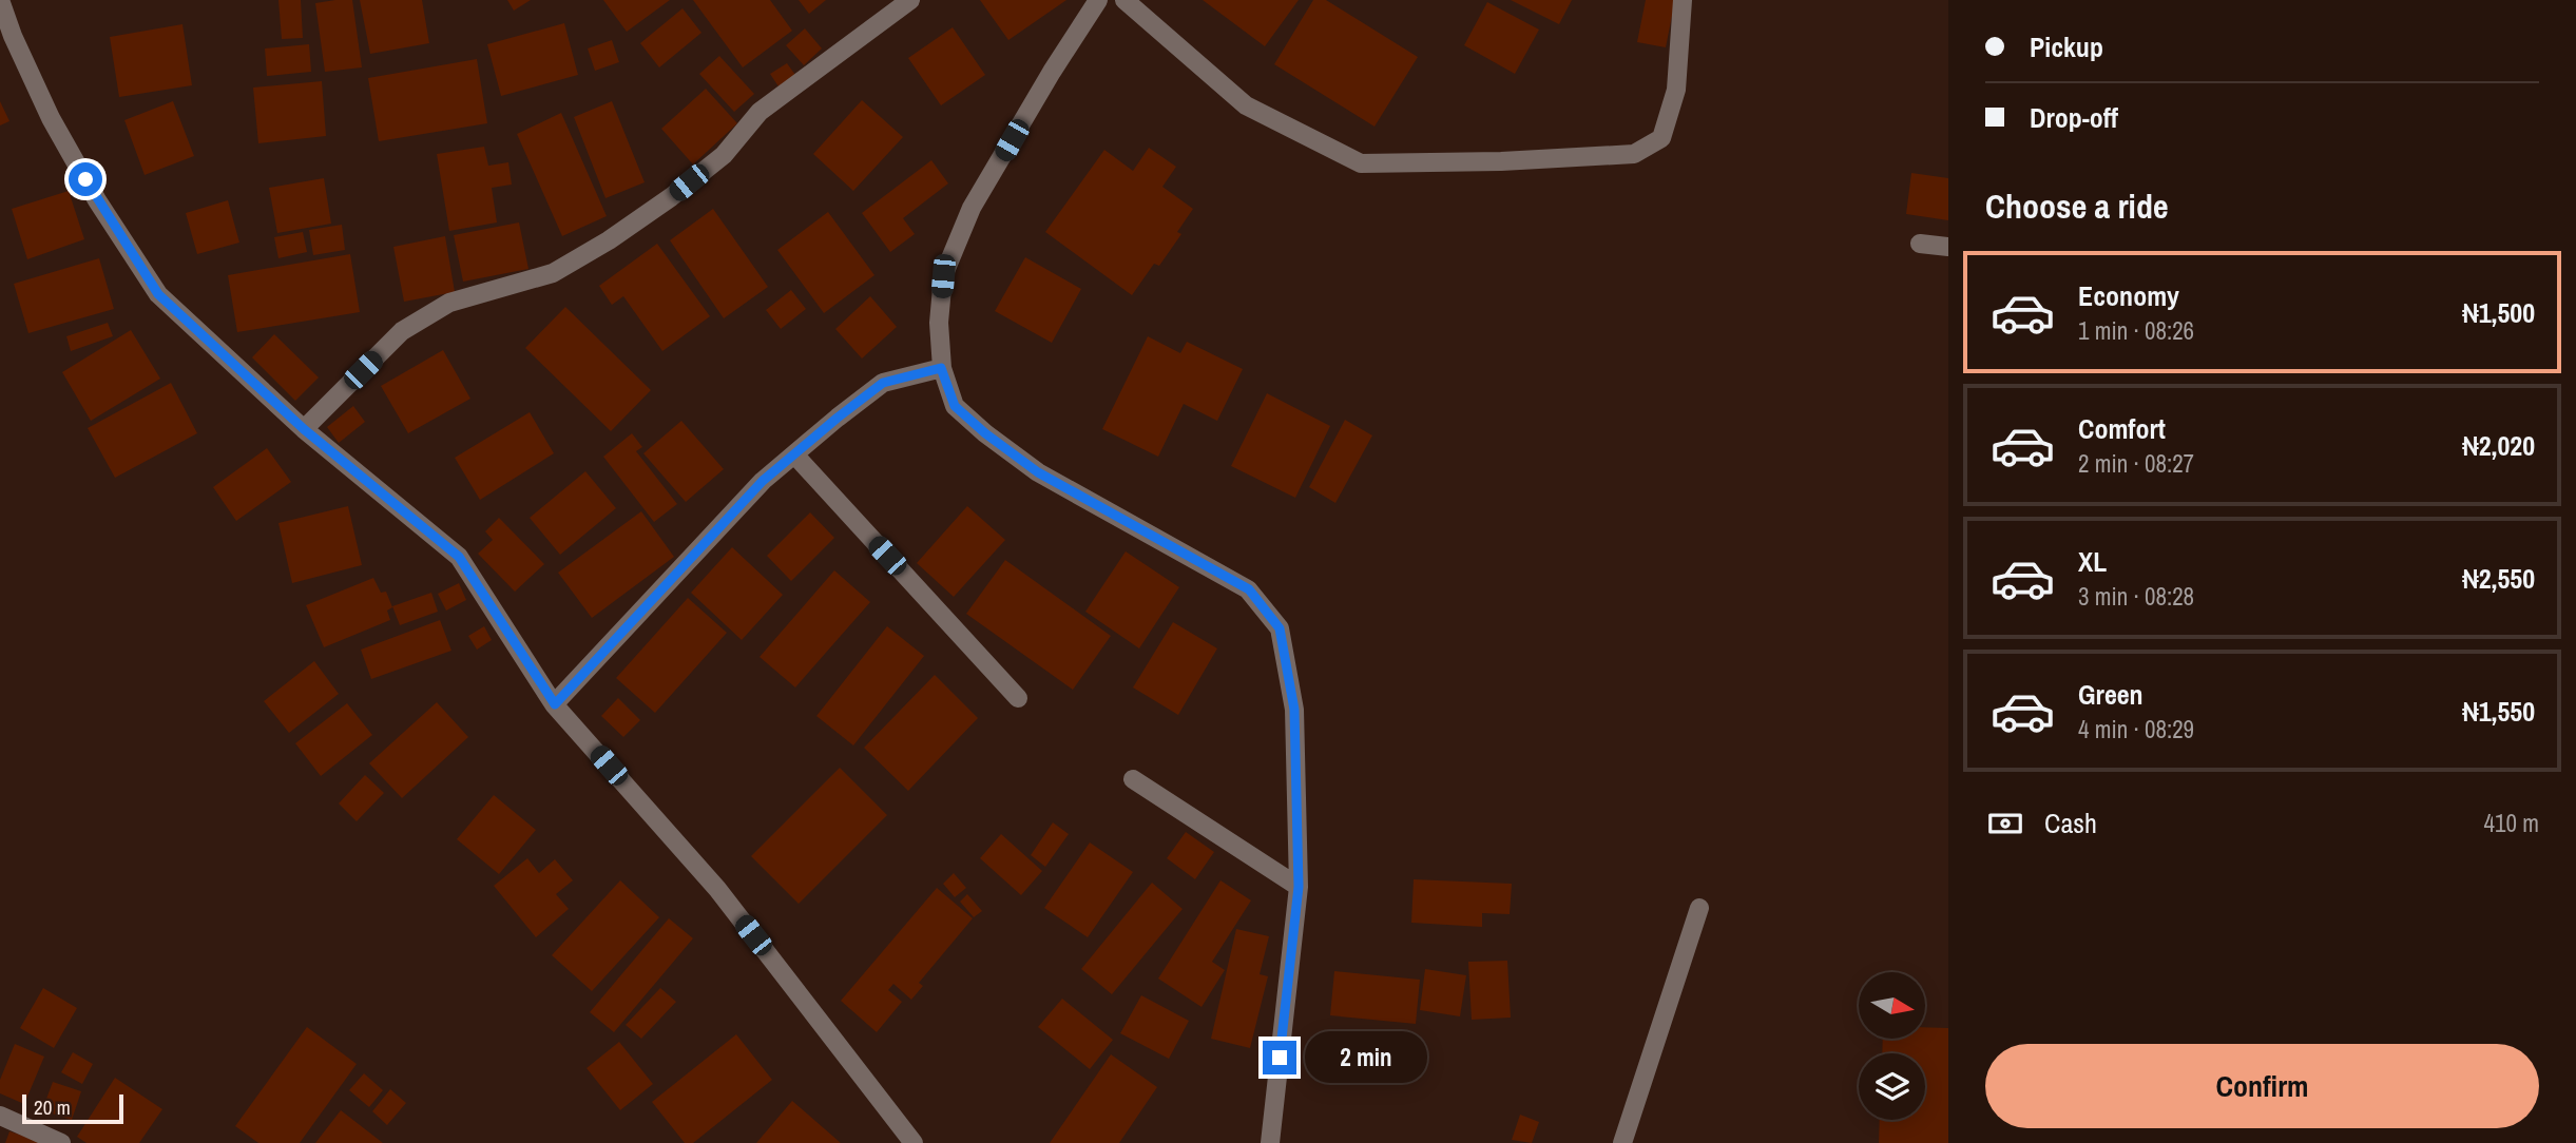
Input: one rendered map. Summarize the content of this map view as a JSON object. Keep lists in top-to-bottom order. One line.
{"scale_bar":"20 m","north":"right","page":{"banner":["Pickup","Drop-off"],"heading":"Choose a ride","list":[{"name":"Economy","note":"1 min · 08:26","value":"₦1,500"},{"name":"Comfort","note":"2 min · 08:27","value":"₦2,020"},{"name":"XL","note":"3 min · 08:28","value":"₦2,550"},{"name":"Green","note":"4 min · 08:29","value":"₦1,550"}],"pay":["Cash","410 m"],"buttons":"Confirm","bubble":"2 min","scale":"20 m"}}
